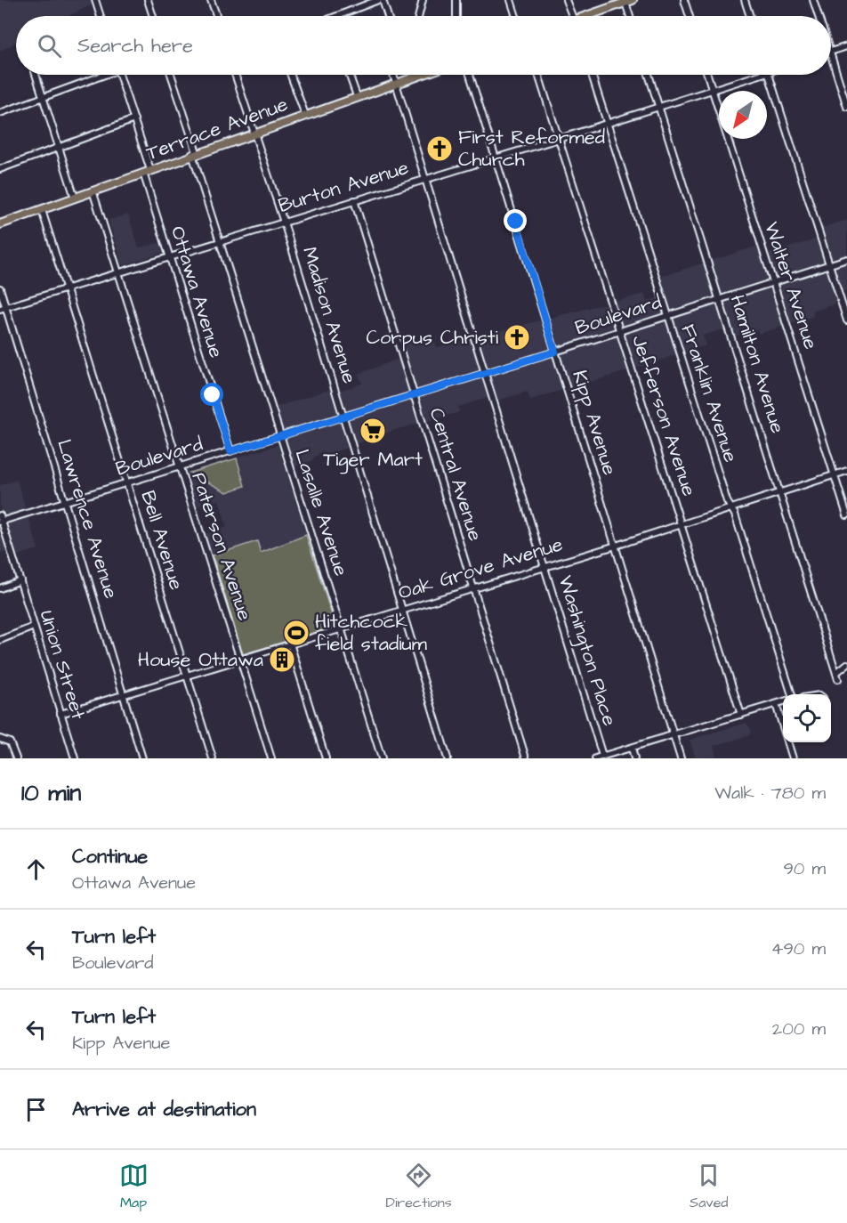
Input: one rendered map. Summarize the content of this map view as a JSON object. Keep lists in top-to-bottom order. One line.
{"streets":{"main road":["Terrace Avenue"],"street":["Burton Avenue","Walter Avenue","Ottawa Avenue","Madison Avenue","Boulevard","Hamilton Avenue","Franklin Avenue","Jefferson Avenue","Kipp Avenue","Central Avenue","Lasalle Avenue","Lawrence Avenue","Bell Avenue","Paterson Avenue","Oak Grove Avenue","Washington Place","Union Street"]},"crossings":[["Terrace Avenue","Ottawa Avenue"],["Terrace Avenue","Madison Avenue"],["Terrace Avenue","Lasalle Avenue"],["Terrace Avenue","Bell Avenue"],["Terrace Avenue","Paterson Avenue"],["Terrace Avenue","Washington Place"],["Burton Avenue","Walter Avenue"],["Burton Avenue","Ottawa Avenue"],["Burton Avenue","Madison Avenue"],["Burton Avenue","Hamilton Avenue"],["Burton Avenue","Franklin Avenue"],["Burton Avenue","Jefferson Avenue"],["Burton Avenue","Kipp Avenue"],["Burton Avenue","Central Avenue"],["Burton Avenue","Lasalle Avenue"],["Burton Avenue","Lawrence Avenue"],["Burton Avenue","Bell Avenue"],["Burton Avenue","Paterson Avenue"],["Burton Avenue","Washington Place"],["Walter Avenue","Boulevard"],["Walter Avenue","Oak Grove Avenue"],["Ottawa Avenue","Boulevard"],["Madison Avenue","Boulevard"],["Madison Avenue","Oak Grove Avenue"],["Boulevard","Hamilton Avenue"],["Boulevard","Franklin Avenue"],["Boulevard","Jefferson Avenue"],["Boulevard","Kipp Avenue"],["Boulevard","Central Avenue"],["Boulevard","Lasalle Avenue"],["Boulevard","Lawrence Avenue"],["Boulevard","Bell Avenue"],["Boulevard","Paterson Avenue"],["Boulevard","Washington Place"],["Boulevard","Union Street"],["Hamilton Avenue","Oak Grove Avenue"],["Franklin Avenue","Oak Grove Avenue"],["Jefferson Avenue","Oak Grove Avenue"],["Kipp Avenue","Oak Grove Avenue"],["Central Avenue","Oak Grove Avenue"],["Lasalle Avenue","Oak Grove Avenue"],["Lawrence Avenue","Oak Grove Avenue"],["Bell Avenue","Oak Grove Avenue"],["Paterson Avenue","Oak Grove Avenue"],["Oak Grove Avenue","Washington Place"],["Oak Grove Avenue","Union Street"]],"places":{"church":["First Reformed Church","Corpus Christi"],"supermarket":["Tiger Mart"],"sports":["Hitchcock field stadium"],"building":["House Ottawa"]},"north":"bottom left","page":{"search":"Search here","heading":["10 min","Walk · 780 m"],"list":[["Continue","Ottawa Avenue","90 m"],["Turn left","Boulevard","490 m"],["Turn left","Kipp Avenue","200 m"],"Arrive at destination"],"nav":["Map","Directions","Saved"]}}
